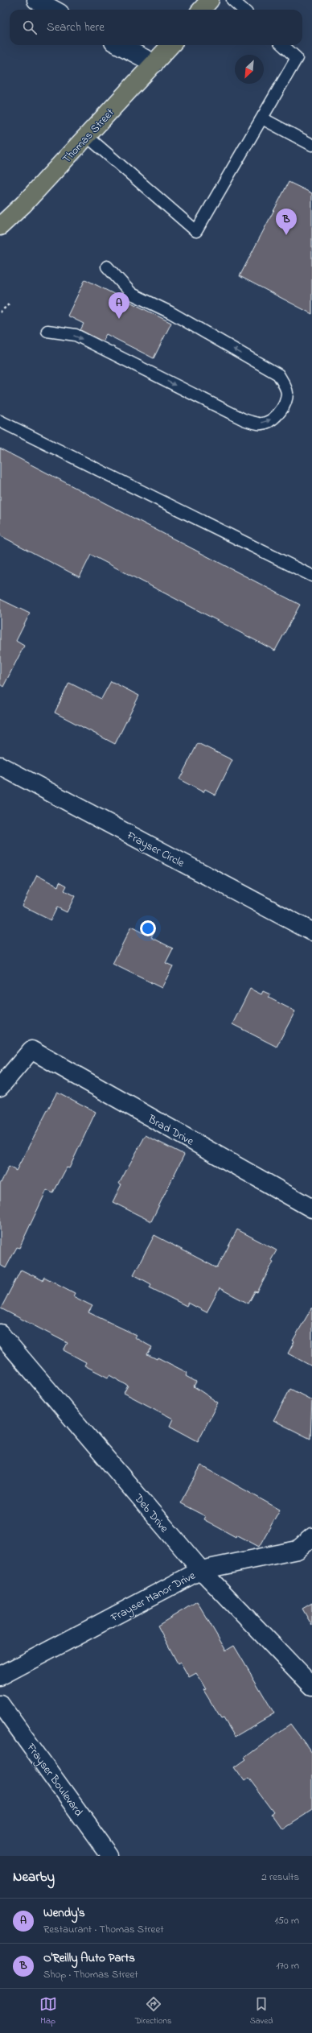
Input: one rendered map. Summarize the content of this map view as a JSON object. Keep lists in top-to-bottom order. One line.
{"streets":{"highway":["Thomas Street"],"street":["Frayser Circle","Brad Drive","Deb Drive","Frayser Manor Drive","Frayser Boulevard"]},"crossings":[["Deb Drive","Frayser Manor Drive"]],"north":"bottom left","page":{"search":"Search here","pins":["B","A"],"heading":["Nearby","2 results"],"list":[{"mark":"A","name":"Wendy's","note":"Restaurant · Thomas Street","value":"150 m"},{"mark":"B","name":"O'Reilly Auto Parts","note":"Shop · Thomas Street","value":"170 m"}],"nav":["Map","Directions","Saved"]}}
